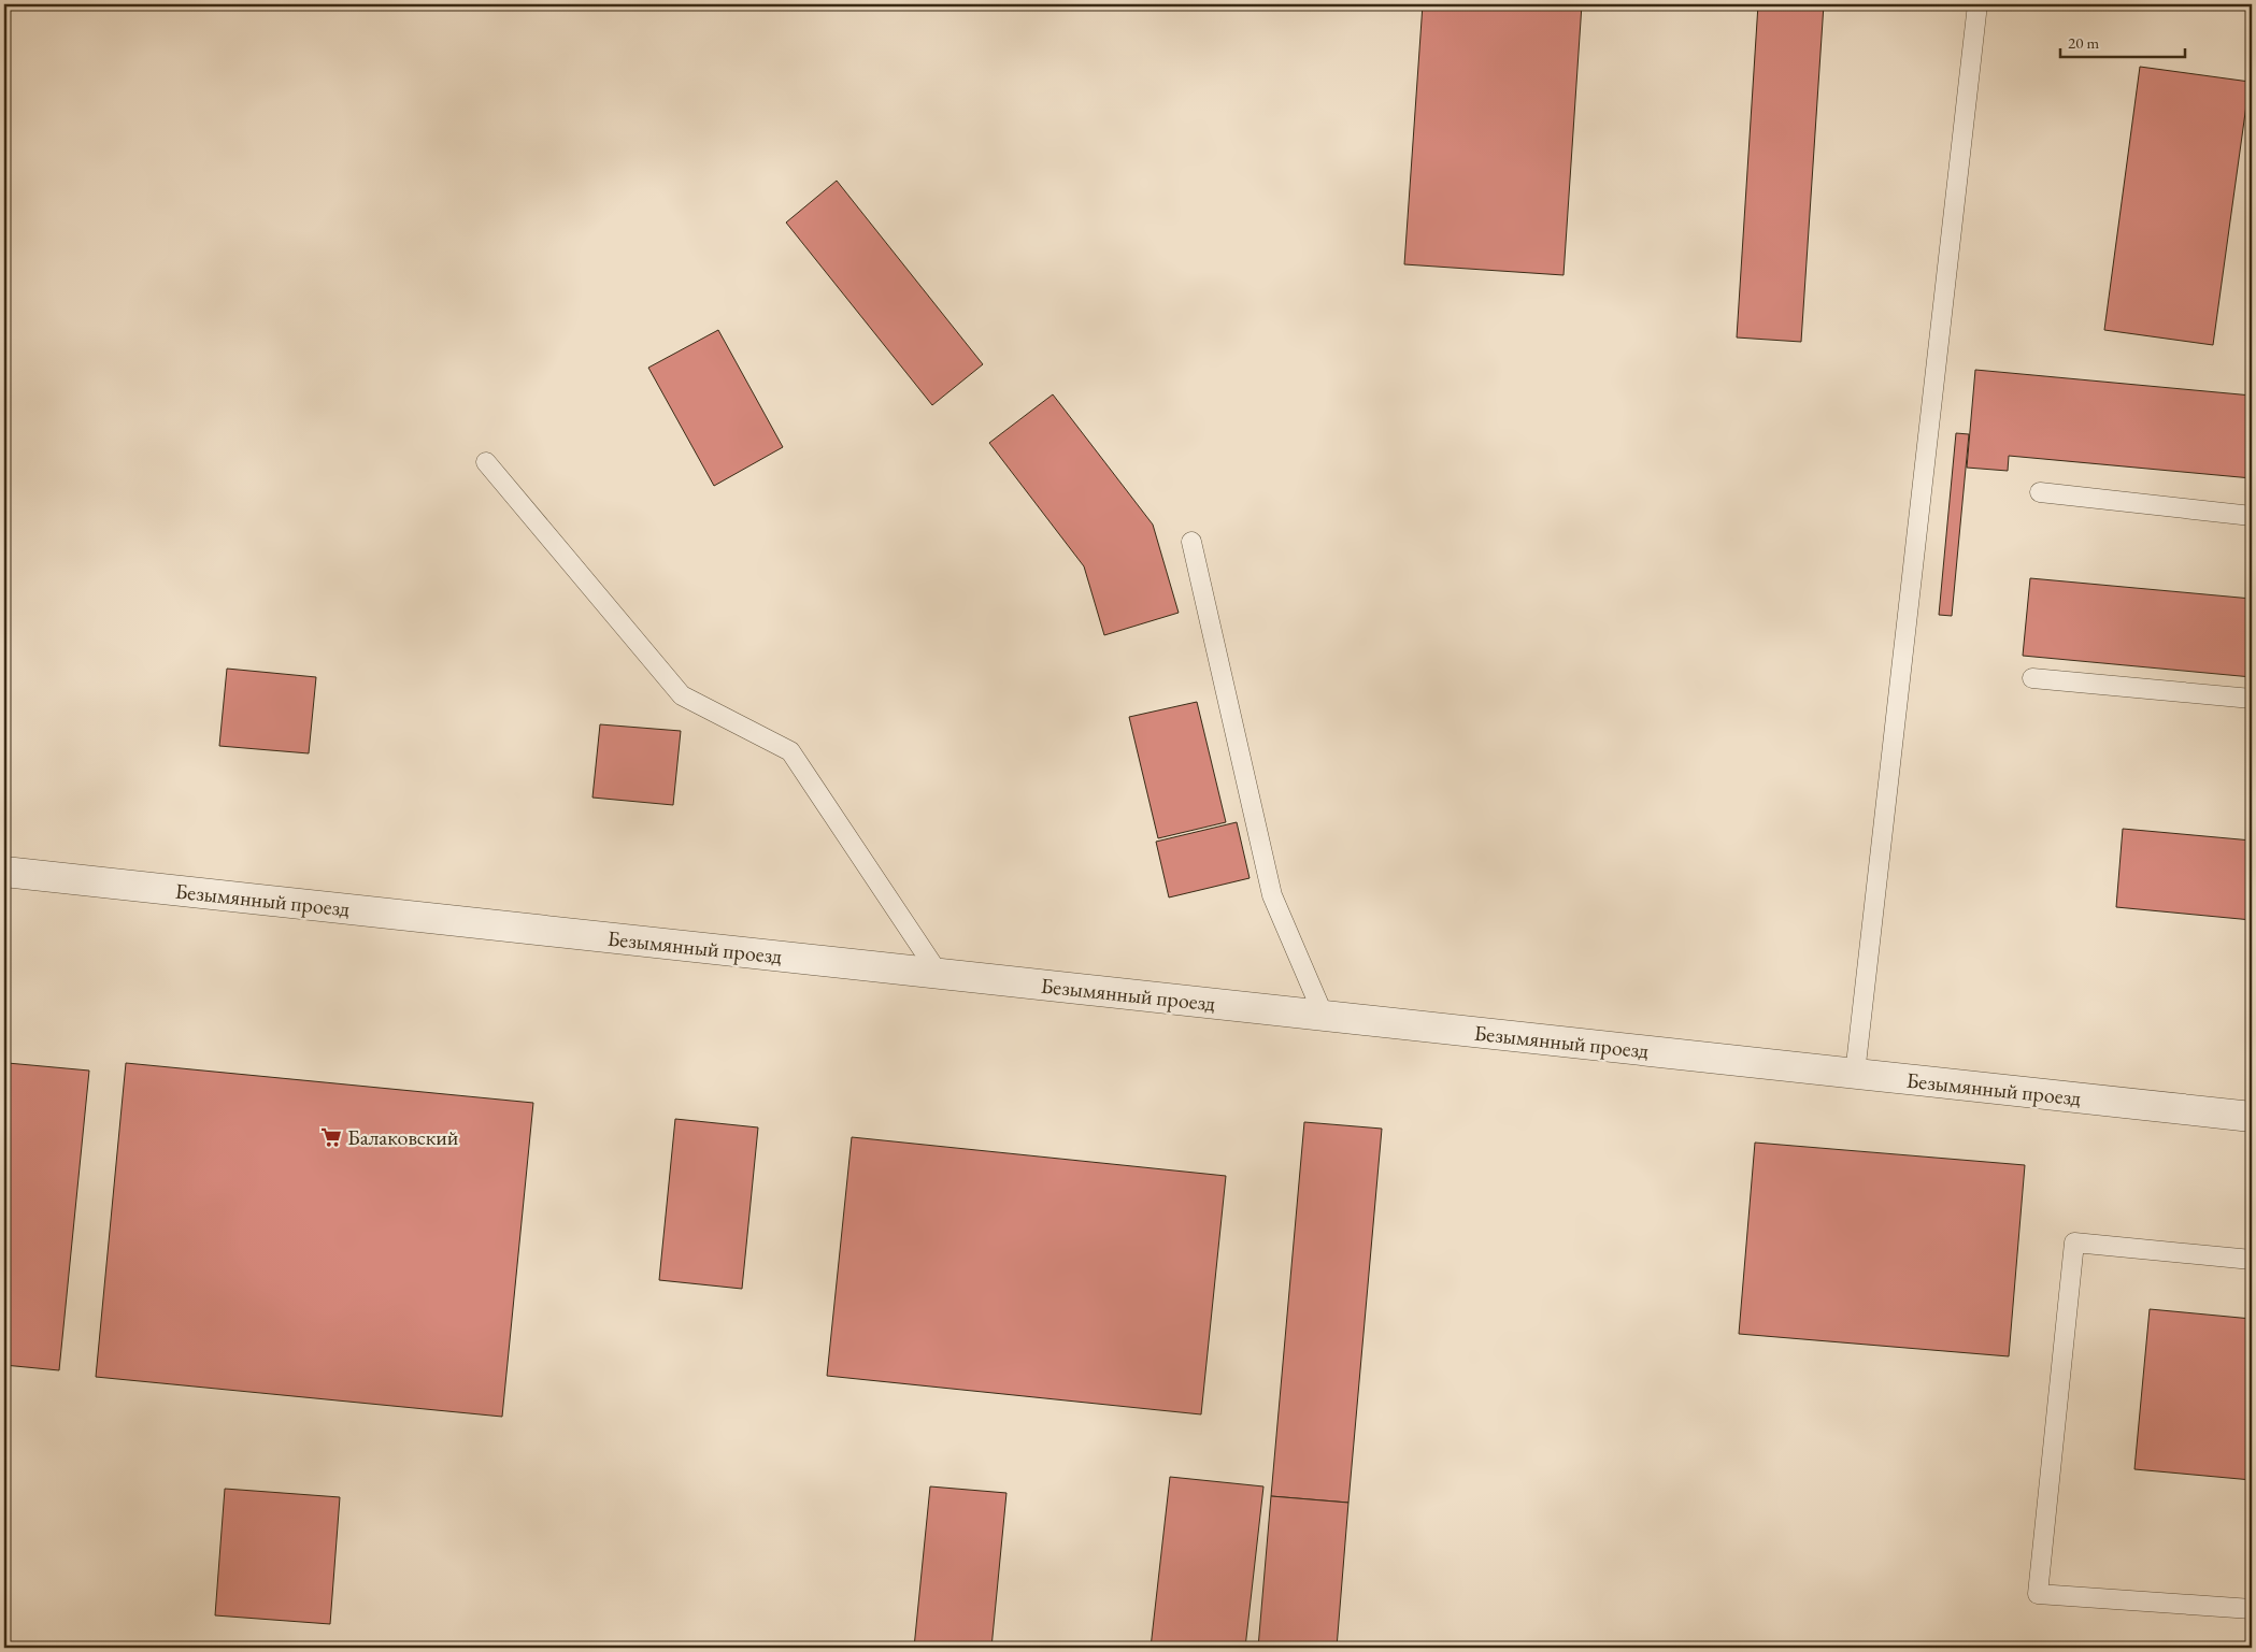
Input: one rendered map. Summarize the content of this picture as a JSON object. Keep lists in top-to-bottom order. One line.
{"streets":{"street":["Безымянный проезд"]},"places":{"supermarket":["Балаковский"]},"scale_bar":"20 m"}
